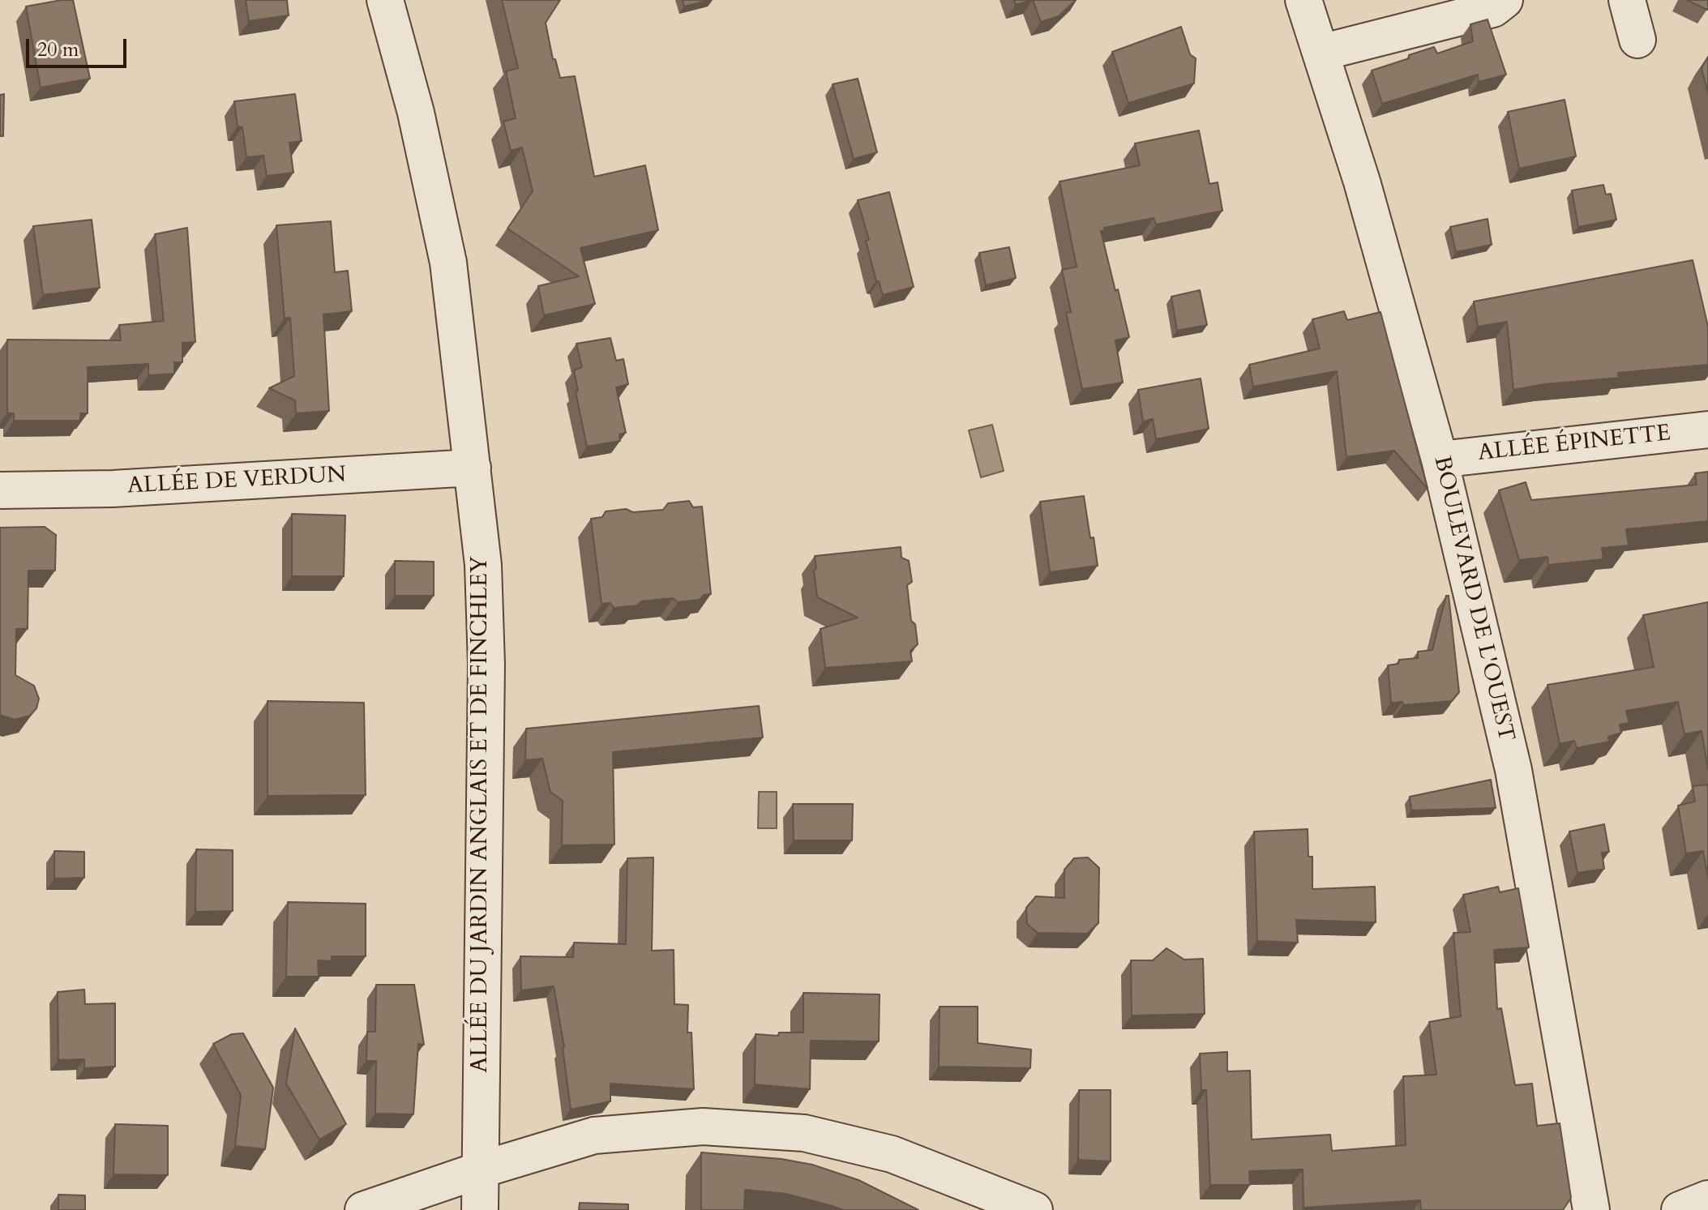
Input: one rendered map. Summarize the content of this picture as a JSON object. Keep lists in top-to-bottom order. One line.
{"streets":{"street":["ALLÉE ÉPINETTE","ALLÉE DE VERDUN","BOULEVARD DE L'OUEST","ALLÉE DU JARDIN ANGLAIS ET DE FINCHLEY"]},"crossings":[["ALLÉE ÉPINETTE","BOULEVARD DE L'OUEST"],["ALLÉE DE VERDUN","ALLÉE DU JARDIN ANGLAIS ET DE FINCHLEY"]],"scale_bar":"20 m"}
